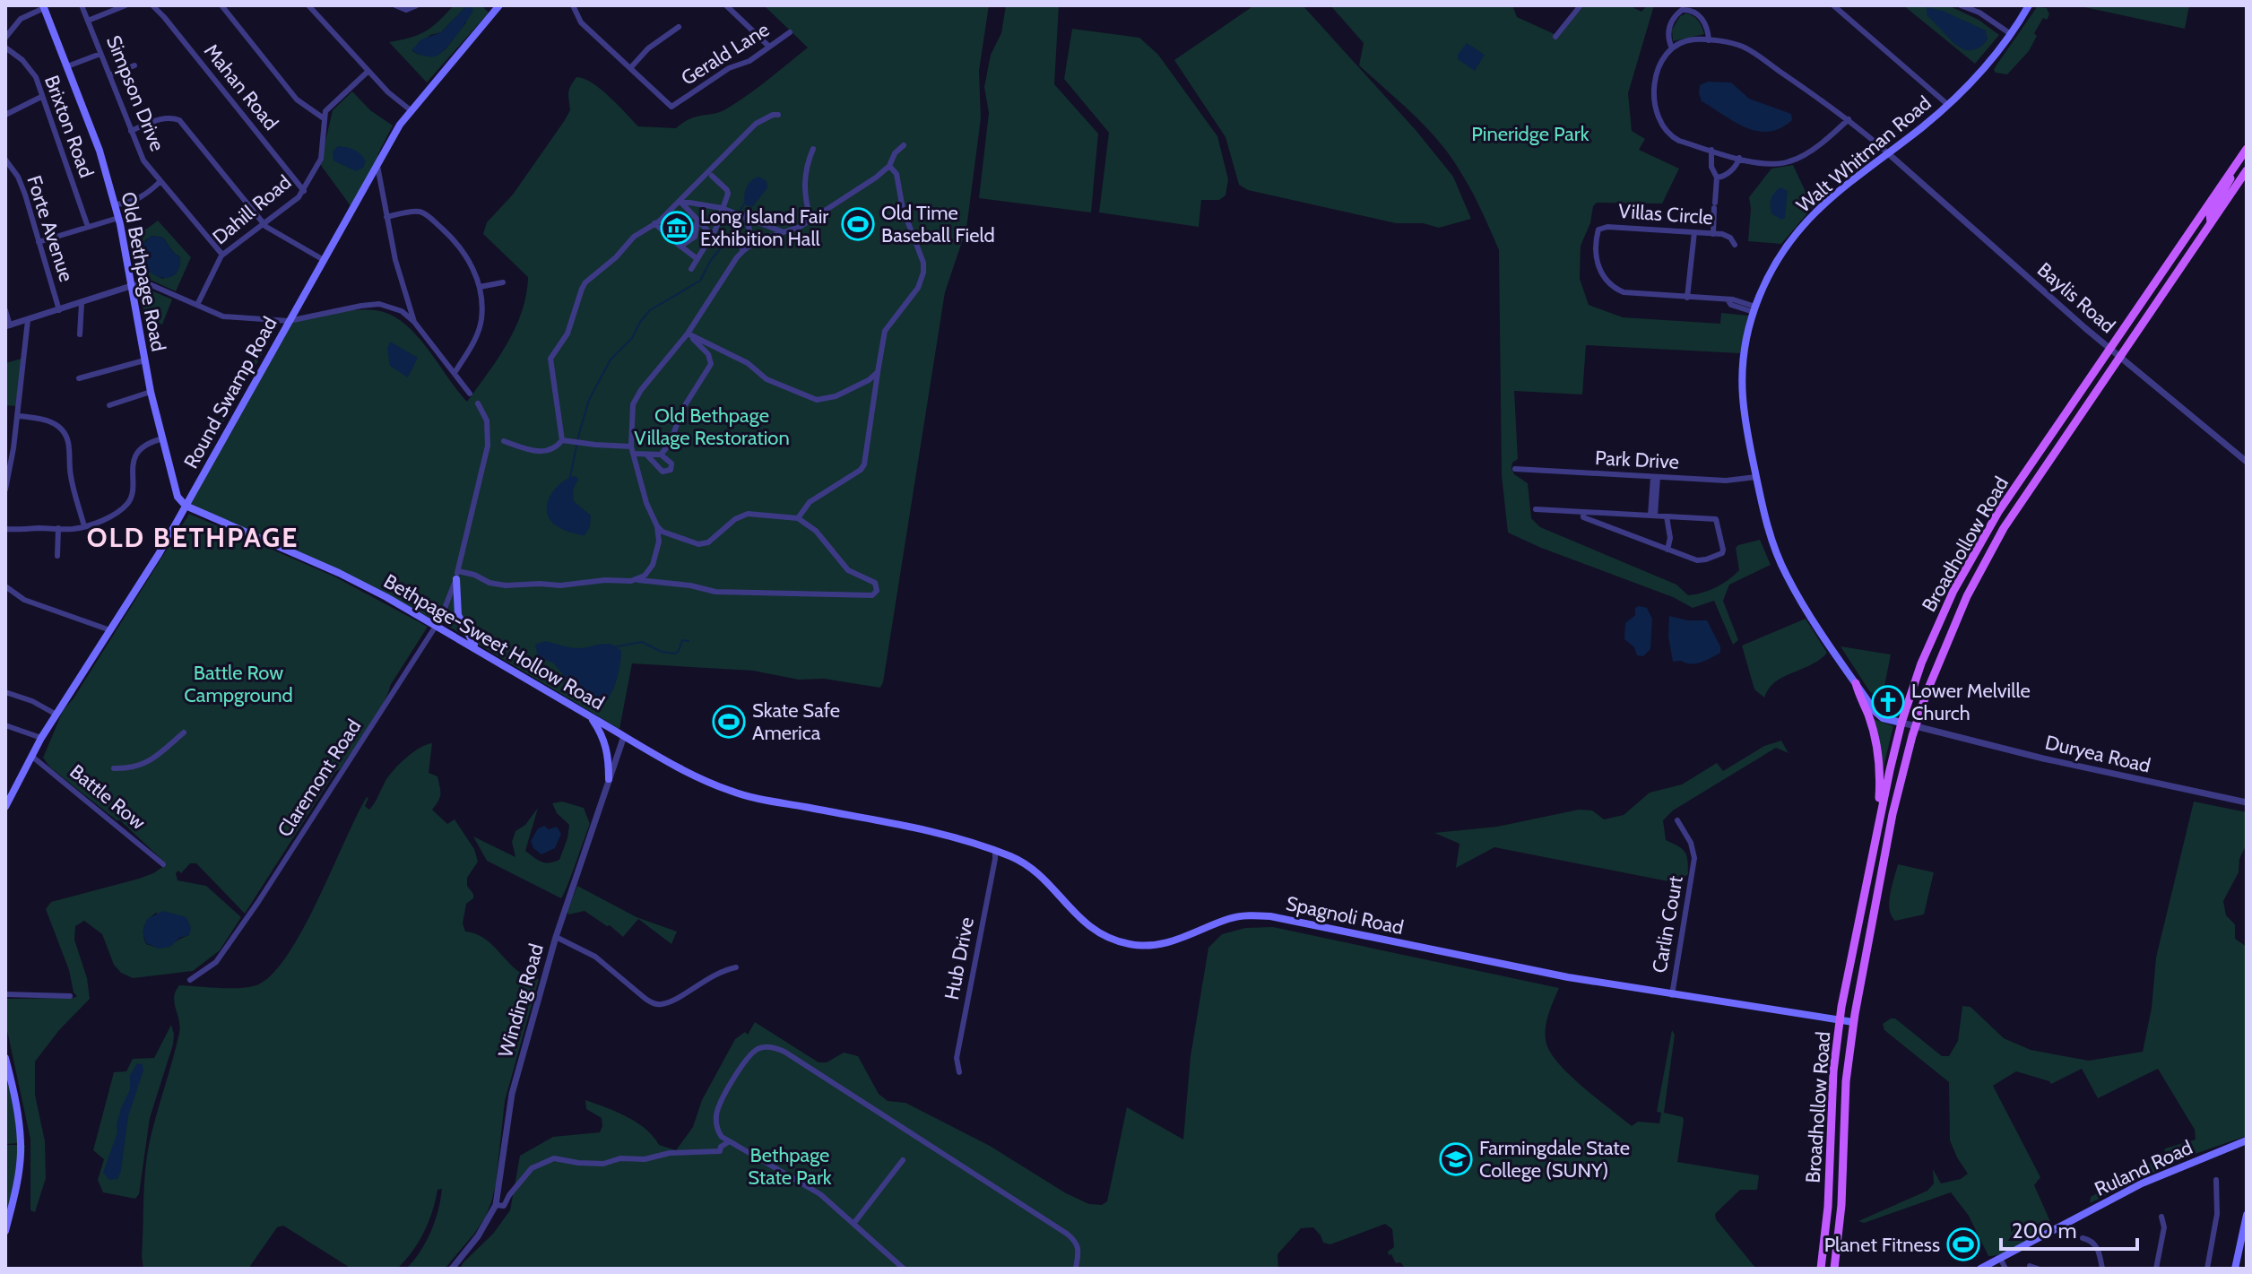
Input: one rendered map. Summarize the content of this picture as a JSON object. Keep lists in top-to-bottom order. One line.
{"streets":{"main road":["Walt Whitman Road","Old Bethpage Road","Round Swamp Road","Broadhollow Road","Bethpage-Sweet Hollow Road","Spagnoli Road","Ruland Road"],"street":["Gerald Lane","Mahan Road","Simpson Drive","Brixton Road","Dahill Road","Villas Circle","Forte Avenue","Baylis Road","Park Drive","Duryea Road","Claremont Road","Battle Row","Carlin Court","Hub Drive","Winding Road"]},"crossings":[["Mahan Road","Dahill Road"],["Simpson Drive","Dahill Road"],["Walt Whitman Road","Villas Circle"],["Walt Whitman Road","Baylis Road"],["Walt Whitman Road","Park Drive"],["Walt Whitman Road","Broadhollow Road"],["Walt Whitman Road","Duryea Road"],["Old Bethpage Road","Round Swamp Road"],["Old Bethpage Road","Bethpage-Sweet Hollow Road"],["Baylis Road","Broadhollow Road"],["Round Swamp Road","Bethpage-Sweet Hollow Road"],["Round Swamp Road","Battle Row"],["Broadhollow Road","Duryea Road"],["Broadhollow Road","Spagnoli Road"],["Bethpage-Sweet Hollow Road","Claremont Road"],["Bethpage-Sweet Hollow Road","Spagnoli Road"],["Bethpage-Sweet Hollow Road","Winding Road"],["Spagnoli Road","Carlin Court"],["Spagnoli Road","Hub Drive"]],"districts":["OLD BETHPAGE"],"parks":["Pineridge Park","Old Bethpage Village Restoration","Battle Row Campground","Bethpage State Park"],"places":{"sports":["Old Time Baseball Field","Skate Safe America","Planet Fitness"],"museum":["Long Island Fair Exhibition Hall"],"church":["Lower Melville Church"],"school or university":["Farmingdale State College (SUNY)"]},"scale_bar":"200 m"}
